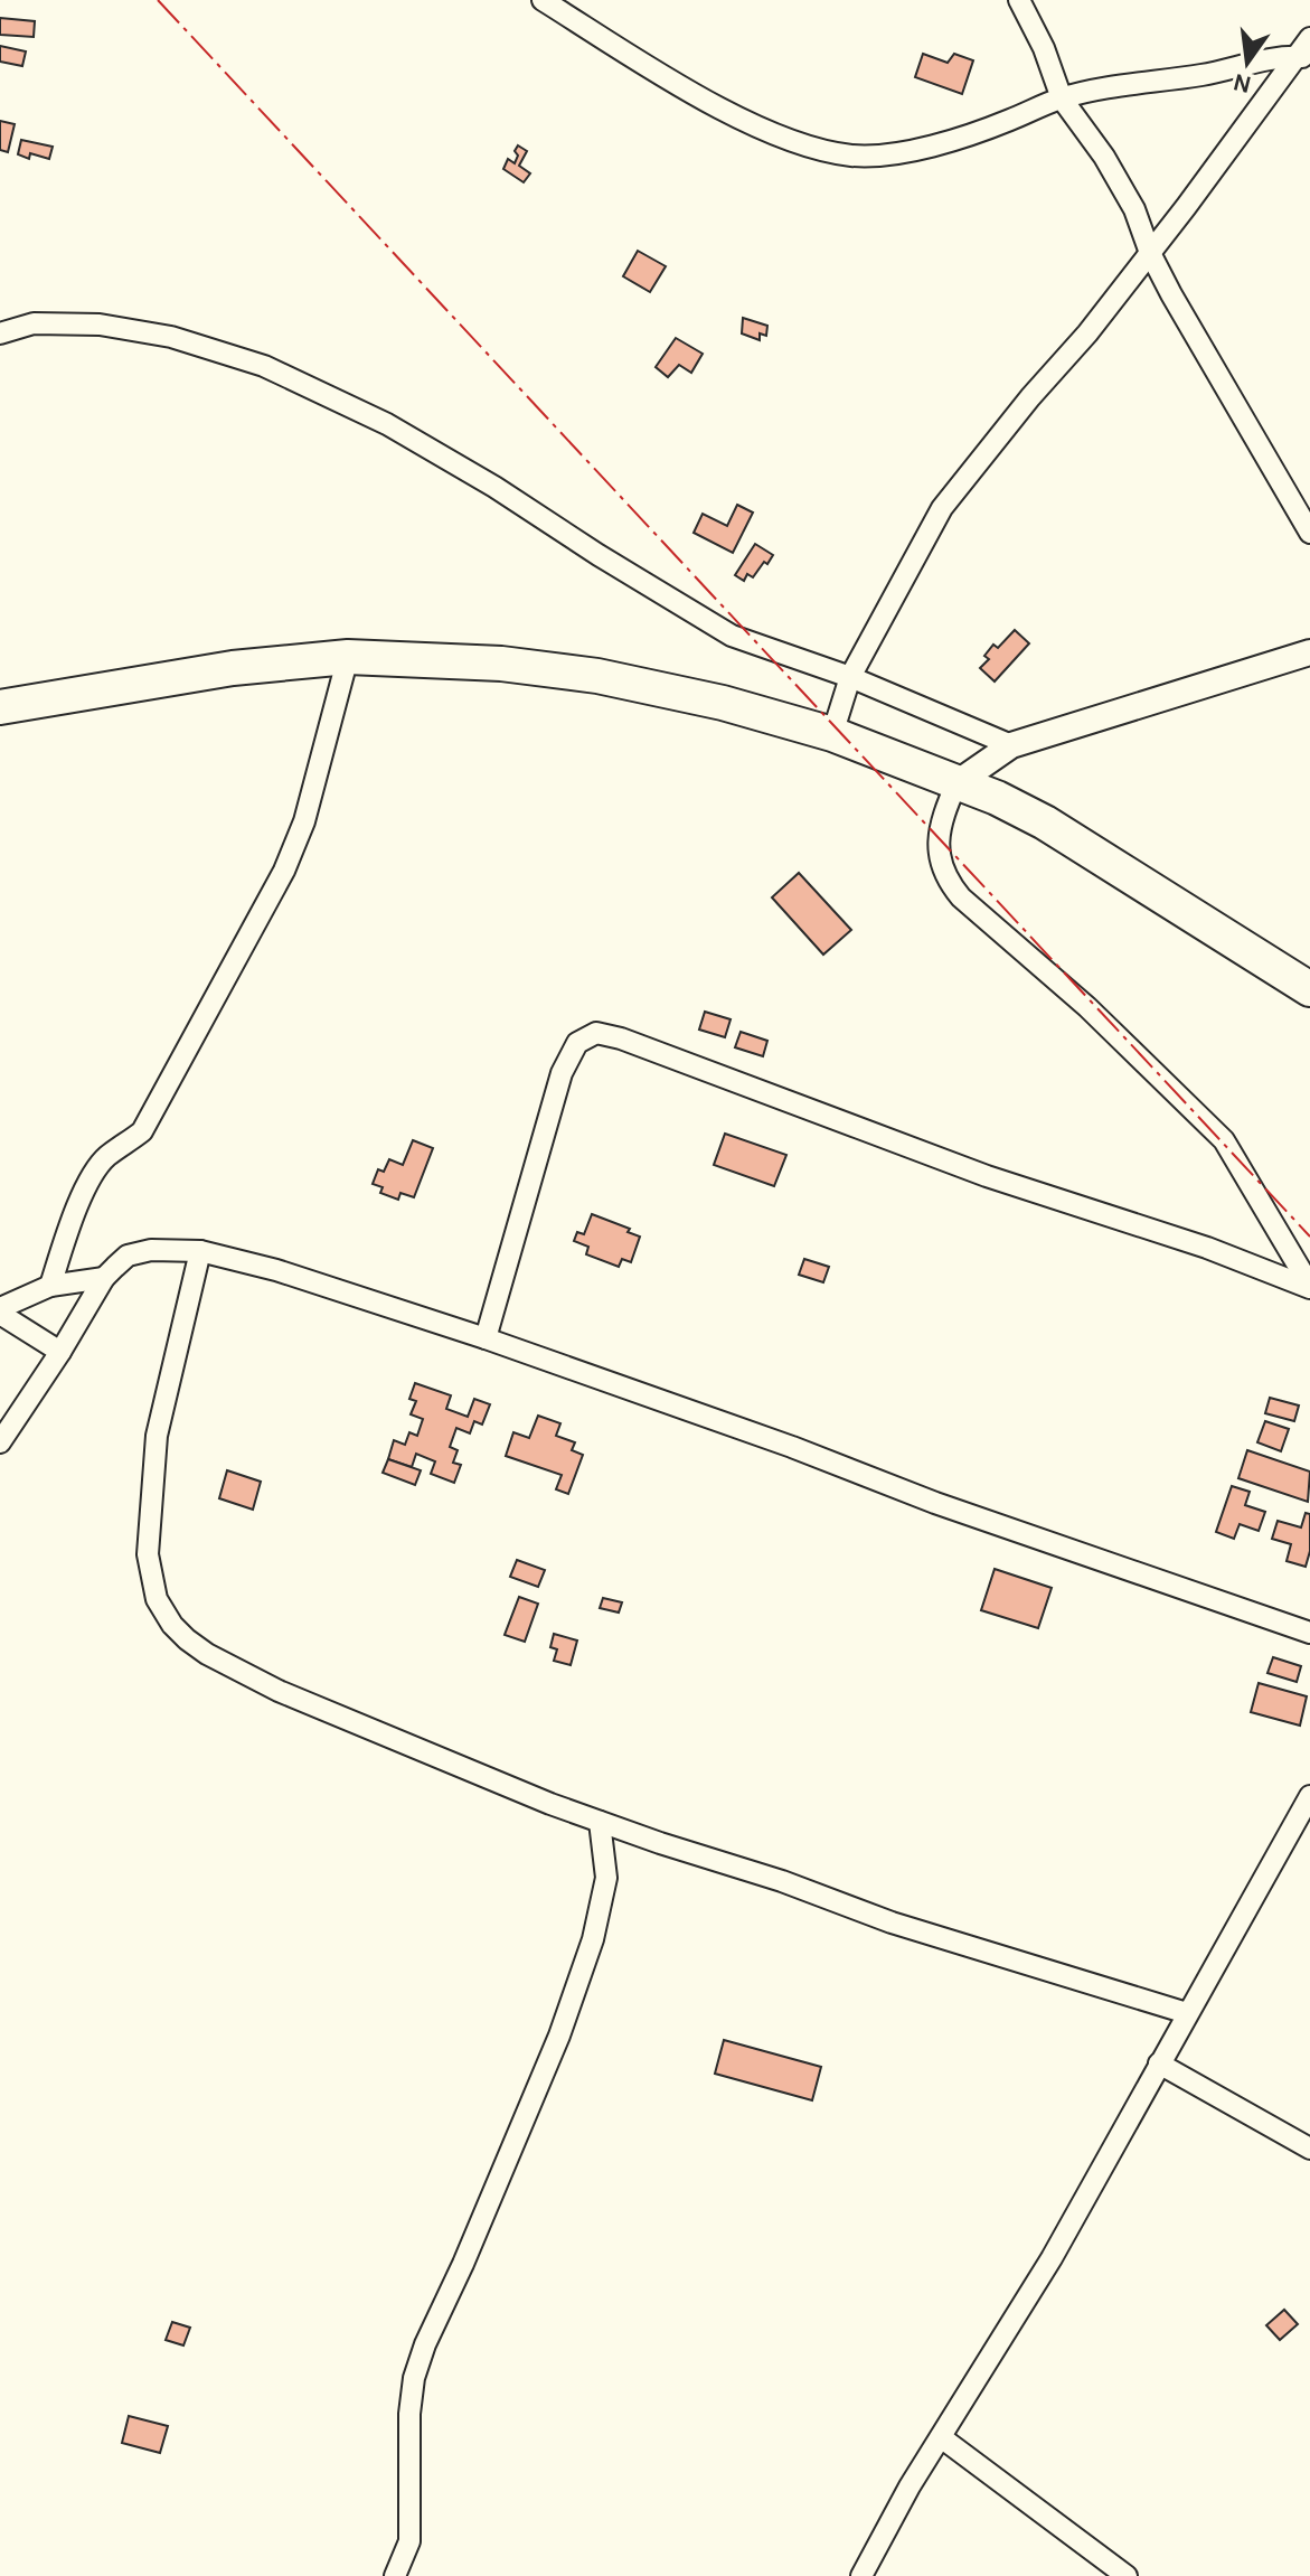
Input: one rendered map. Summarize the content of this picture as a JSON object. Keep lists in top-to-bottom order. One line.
{"north":"bottom"}
